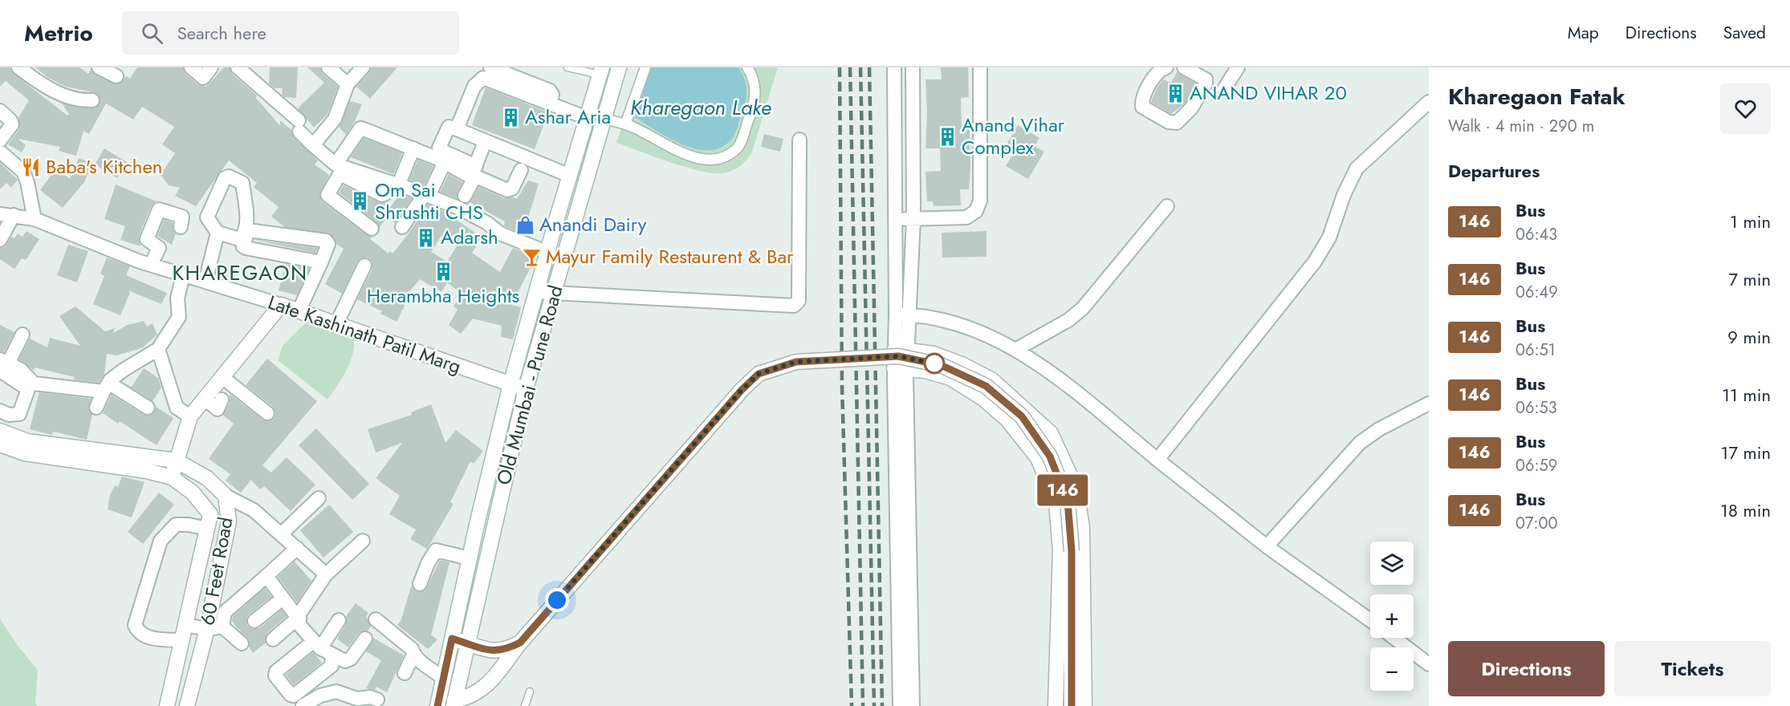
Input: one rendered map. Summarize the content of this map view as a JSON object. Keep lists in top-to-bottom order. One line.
{"streets":{"street":["Late Kashinath Patil Marg","Old Mumbai - Pune Road","60 Feet Road"]},"crossings":[["Late Kashinath Patil Marg","Old Mumbai - Pune Road"]],"districts":["KHAREGAON"],"water":["Kharegaon Lake"],"places":{"building":["ANAND VIHAR 20","Ashar Aria","Anand Vihar Complex","Om Sai Shrushti CHS","Adarsh","Herambha Heights"],"restaurant":["Baba's Kitchen"],"shop":["Anandi Dairy"],"bar":["Mayur Family Restaurent & Bar"]},"lines":["bus line 146"],"page":{"header":"Metrio","search":"Search here","nav":["Map","Directions","Saved"],"on_map":"146","heading":[["Kharegaon Fatak","Walk · 4 min · 290 m"],"Departures"],"list":[{"mark":"146","name":"Bus","note":"06:43","value":"1 min"},{"mark":"146","name":"Bus","note":"06:49","value":"7 min"},{"mark":"146","name":"Bus","note":"06:51","value":"9 min"},{"mark":"146","name":"Bus","note":"06:53","value":"11 min"},{"mark":"146","name":"Bus","note":"06:59","value":"17 min"},{"mark":"146","name":"Bus","note":"07:00","value":"18 min"}],"map_buttons":["+","−"],"buttons":["Directions","Tickets"]}}
